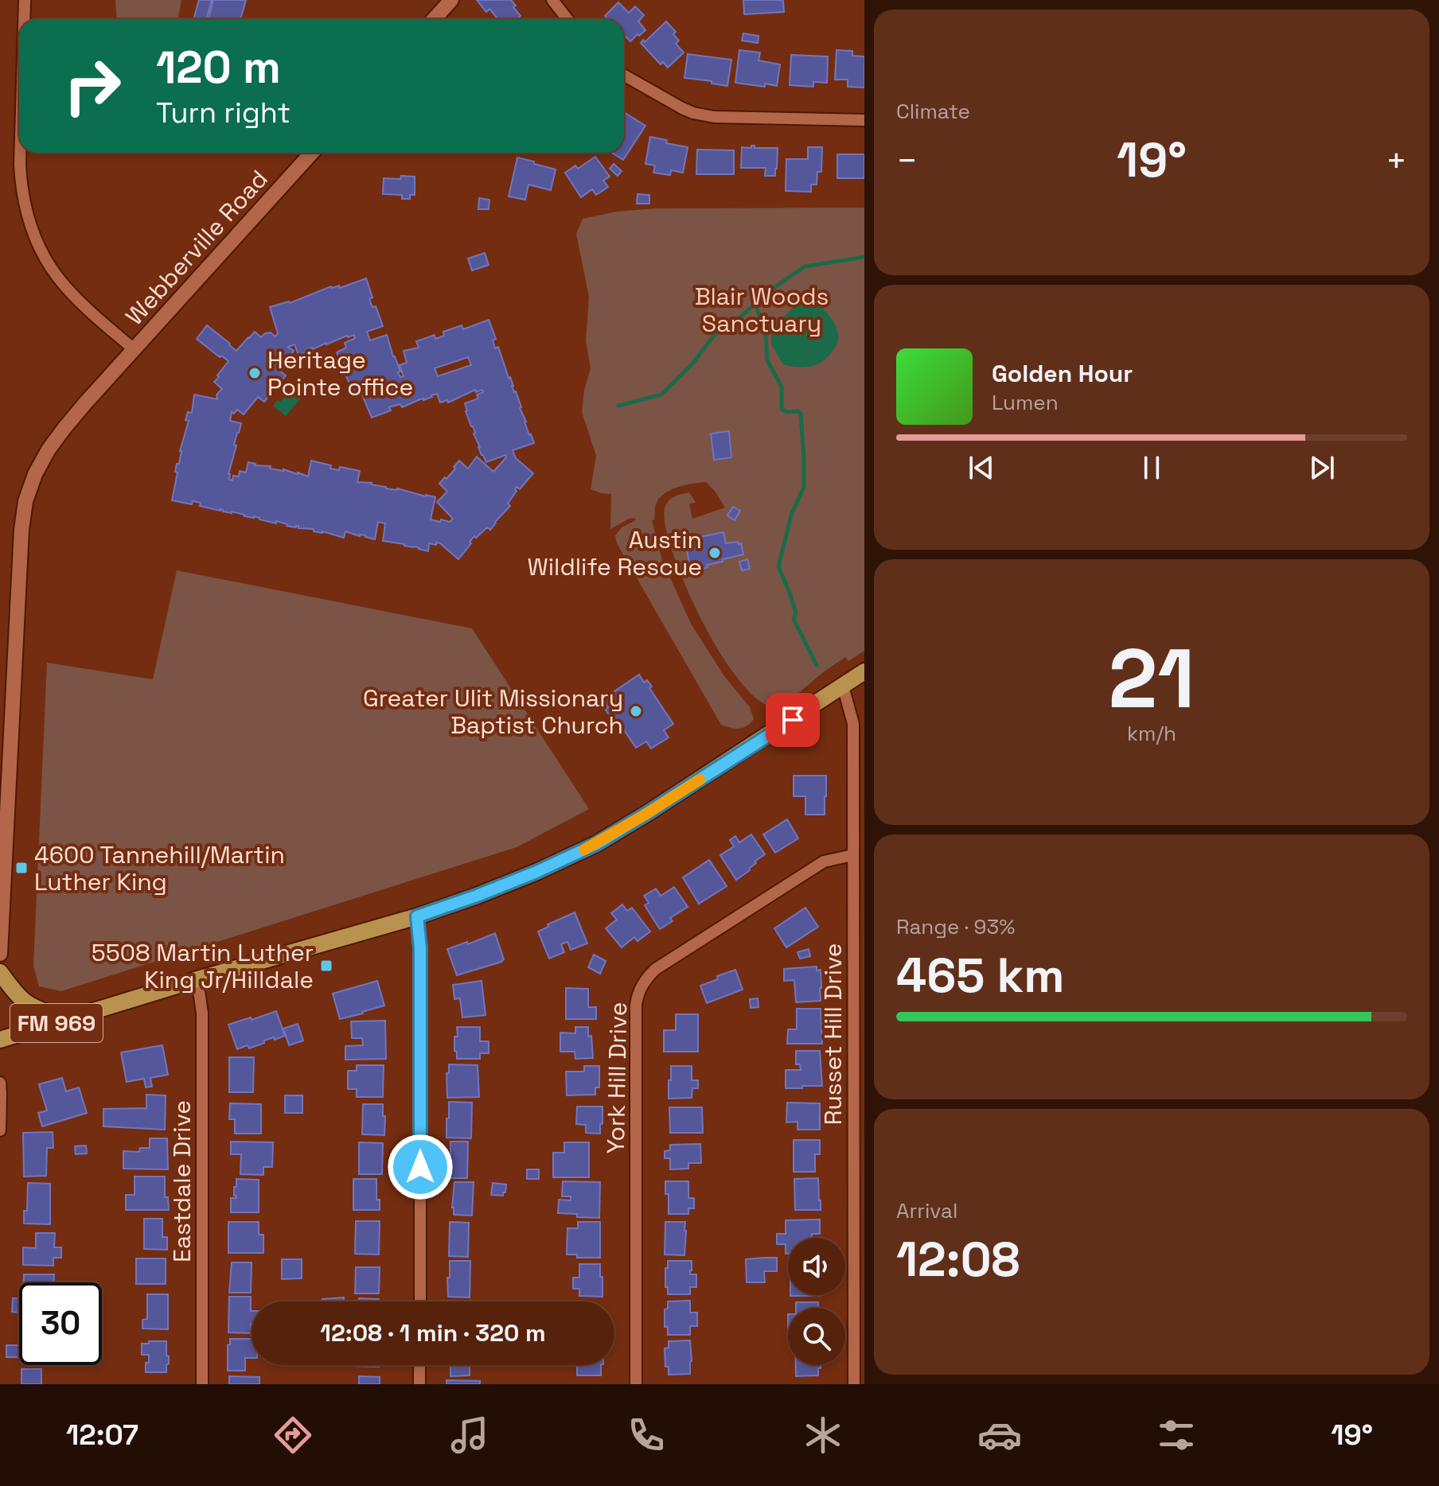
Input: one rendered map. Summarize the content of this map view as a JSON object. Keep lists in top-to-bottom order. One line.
{"streets":{"main road":["FM 969"],"street":["Webberville Road","Russet Hill Drive","York Hill Drive","Eastdale Drive"]},"crossings":[["FM 969","Russet Hill Drive"],["FM 969","Eastdale Drive"],["Russet Hill Drive","York Hill Drive"]],"parks":["Blair Woods Sanctuary"],"places":{"other":["Heritage Pointe office","Austin Wildlife Rescue","Greater Ulit Missionary Baptist Church"],"transit":["4600 Tannehill/Martin Luther King","5508 Martin Luther King Jr/Hilldale"]},"page":{"tile":["Climate",["21","km/h"],["Range · 93%","465 km"],["Arrival","12:08"]],"turn":["120 m","Turn right"],"heat":["−","19°","+"],"song":["Golden Hour","Lumen"],"limit":"30","trip":"12:08 · 1 min · 320 m","tabs":["12:07","19°"]}}
